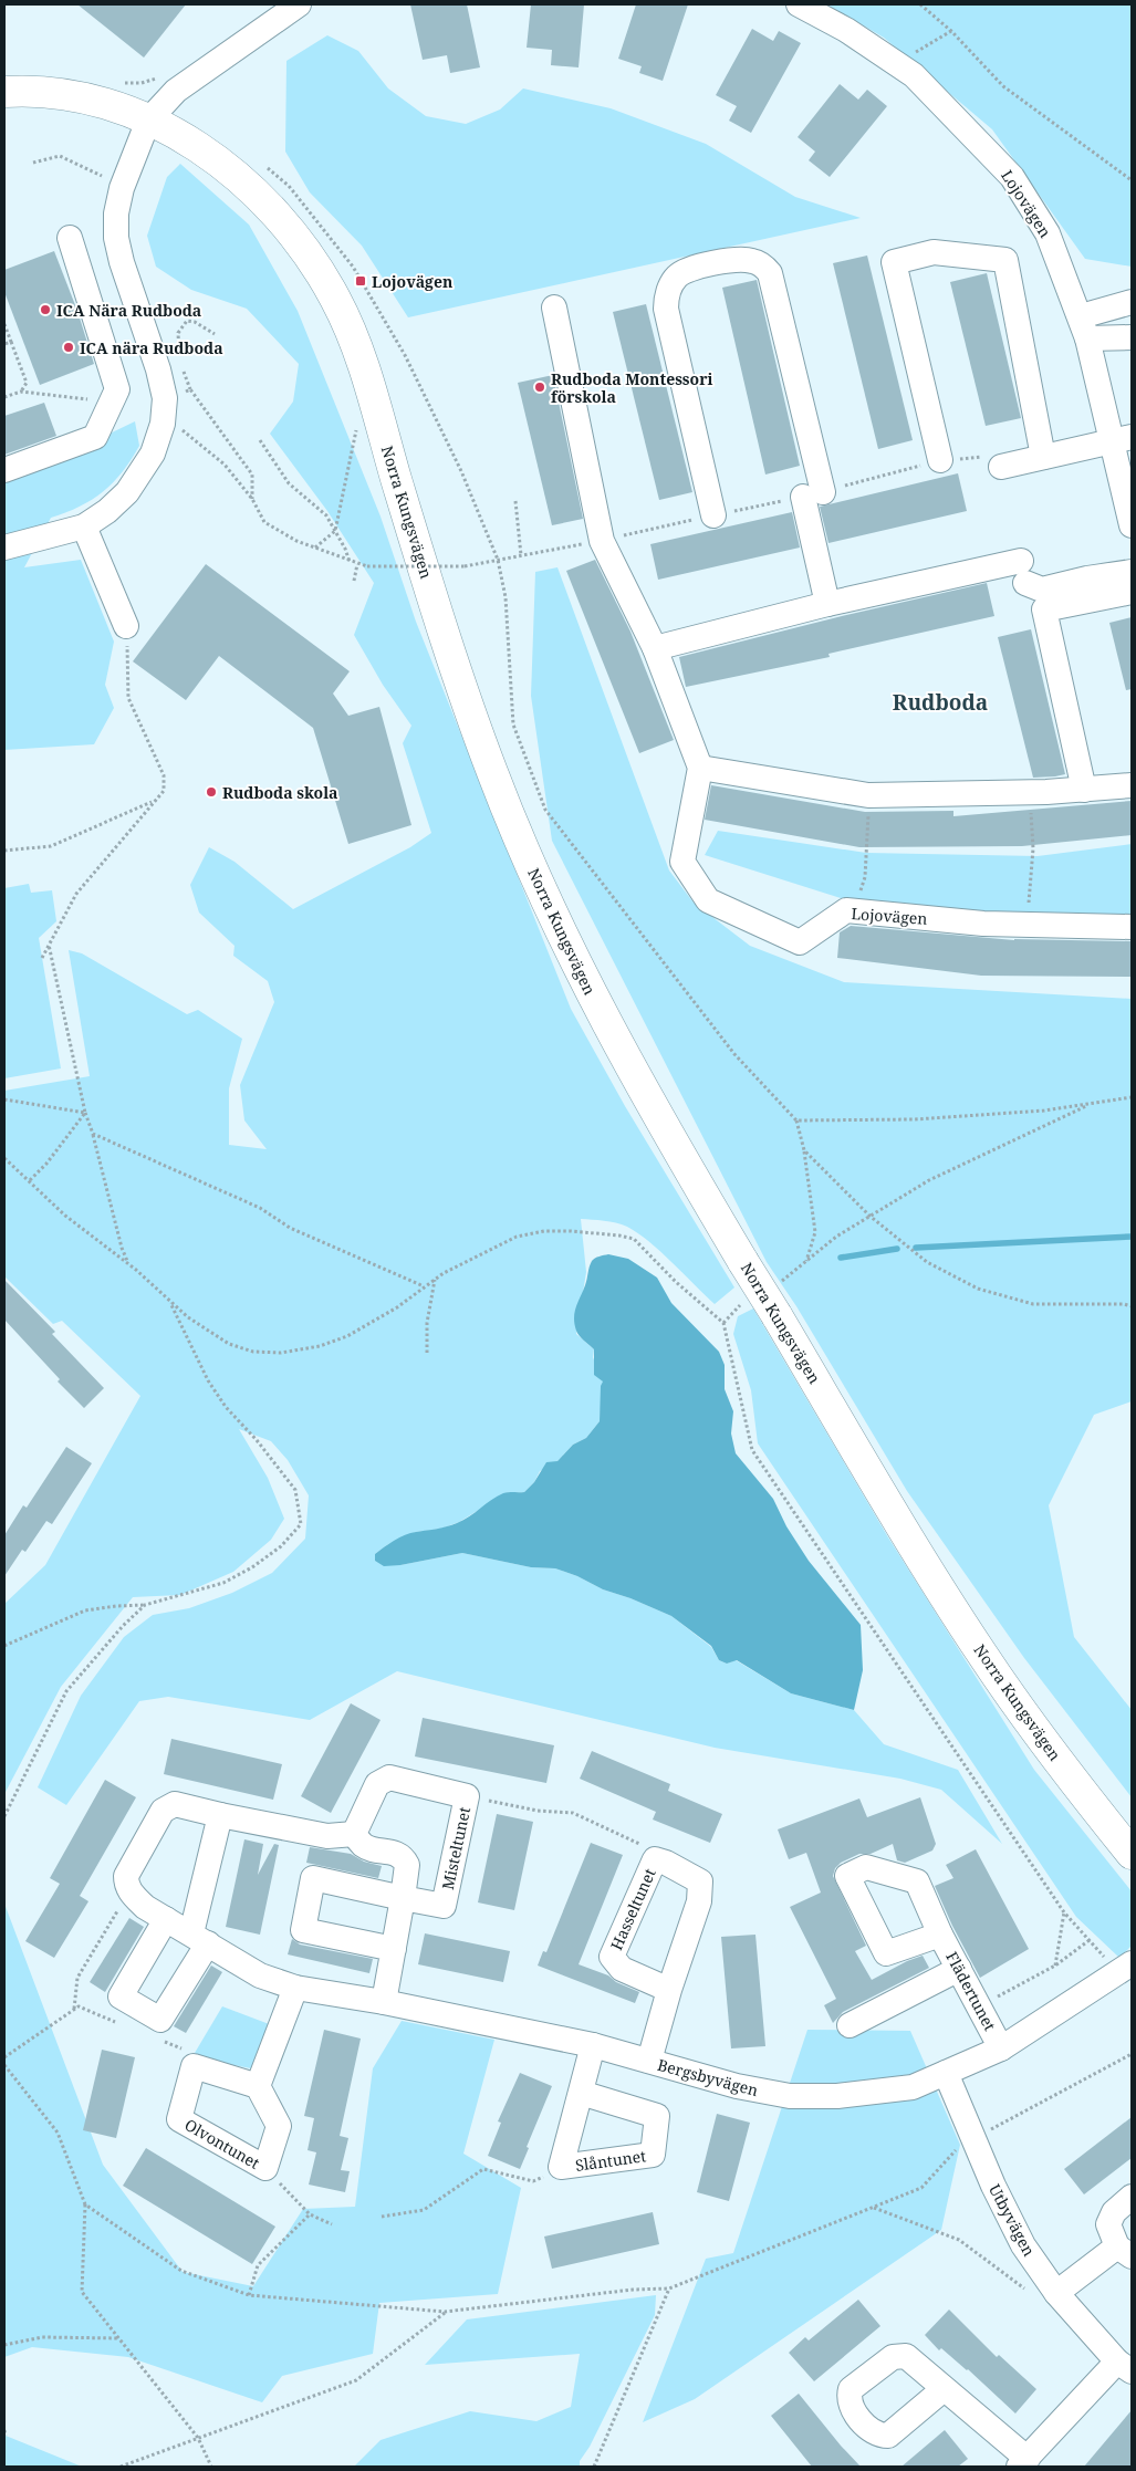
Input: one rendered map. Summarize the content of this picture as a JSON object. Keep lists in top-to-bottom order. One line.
{"streets":{"main road":["Norra Kungsvägen"],"street":["Lojovägen","Misteltunet","Hasseltunet","Flädertunet","Bergsbyvägen","Olvontunet","Slåntunet","Utbyvägen"]},"crossings":[["Hasseltunet","Bergsbyvägen"],["Flädertunet","Bergsbyvägen"],["Bergsbyvägen","Slåntunet"],["Bergsbyvägen","Utbyvägen"]],"districts":["Rudboda"],"places":{"transit":["Lojovägen"],"other":["ICA Nära Rudboda","ICA nära Rudboda","Rudboda Montessori förskola","Rudboda skola"]}}
